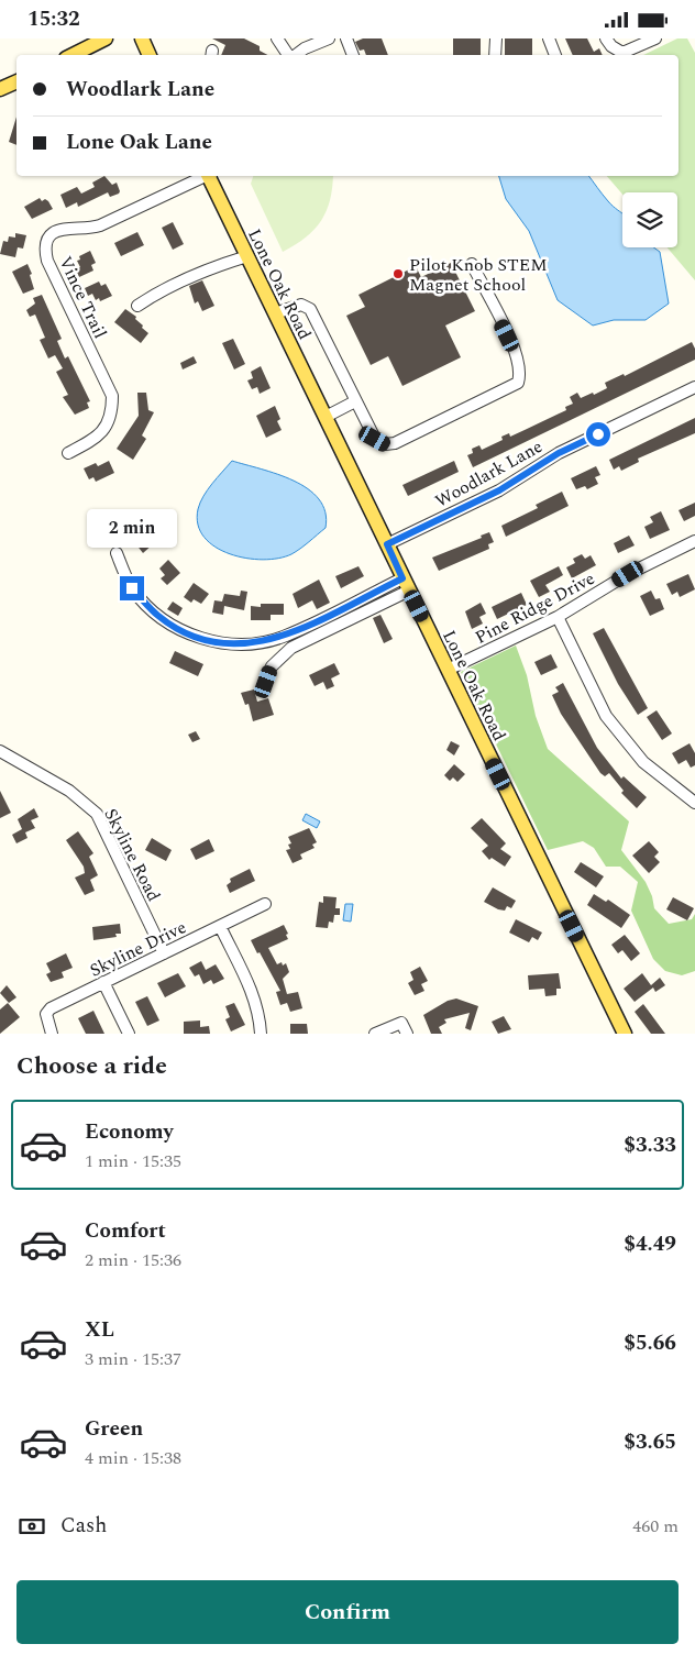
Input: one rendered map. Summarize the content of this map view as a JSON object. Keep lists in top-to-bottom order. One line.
{"streets":{"main road":["Lone Oak Road"],"street":["Vince Trail","Woodlark Lane","Pine Ridge Drive","Skyline Road","Skyline Drive"]},"crossings":[["Lone Oak Road","Woodlark Lane"],["Lone Oak Road","Pine Ridge Drive"],["Skyline Road","Skyline Drive"]],"places":["Pilot Knob STEM Magnet School"],"page":{"status":"15:32","banner":["Woodlark Lane","Lone Oak Lane"],"bubble":"2 min","heading":"Choose a ride","list":[{"name":"Economy","note":"1 min · 15:35","value":"$3.33"},{"name":"Comfort","note":"2 min · 15:36","value":"$4.49"},{"name":"XL","note":"3 min · 15:37","value":"$5.66"},{"name":"Green","note":"4 min · 15:38","value":"$3.65"}],"pay":["Cash","460 m"],"buttons":"Confirm"}}
